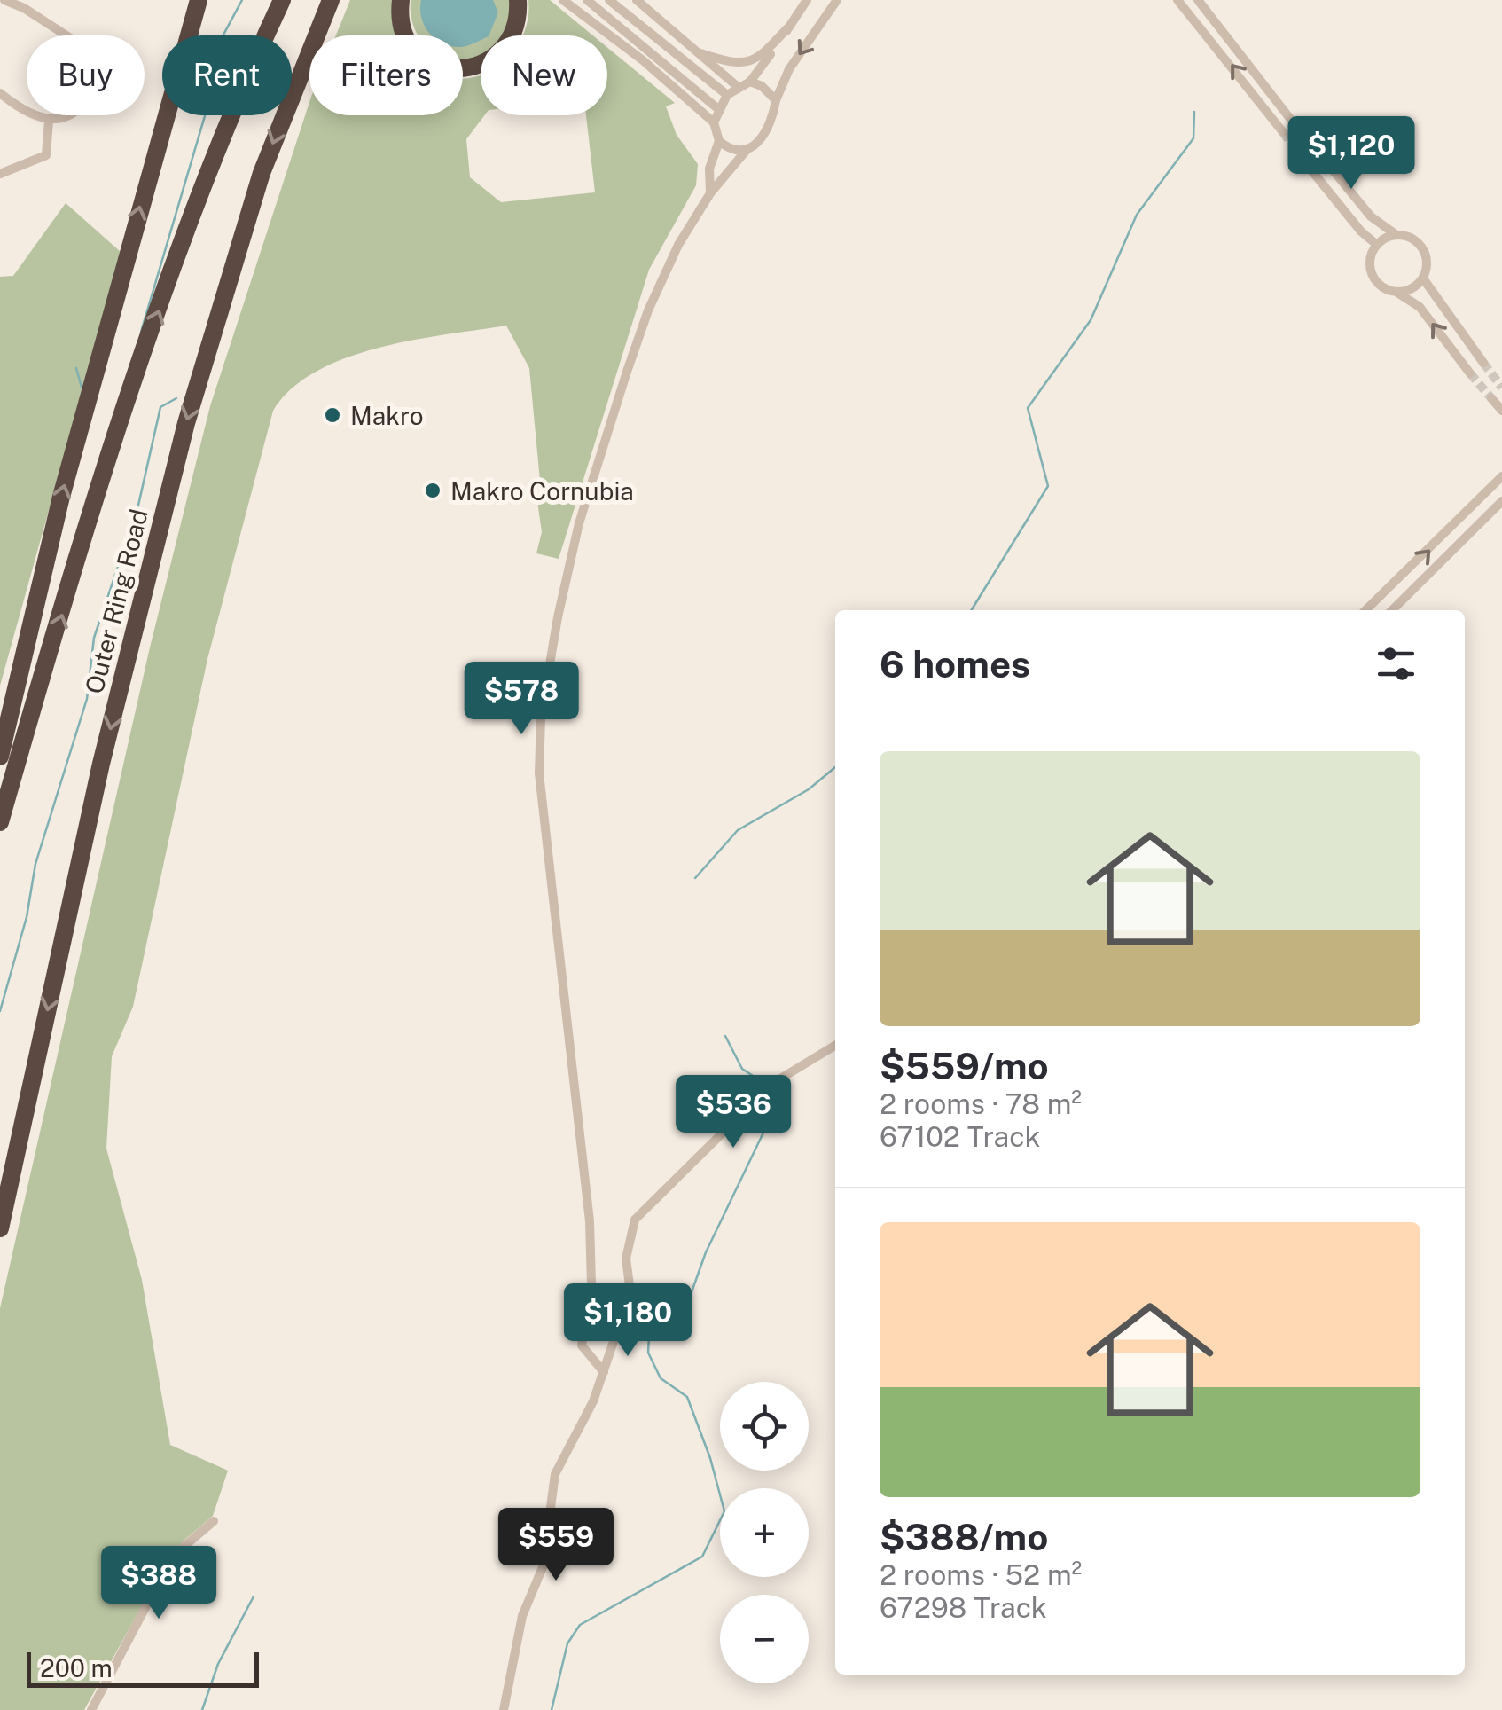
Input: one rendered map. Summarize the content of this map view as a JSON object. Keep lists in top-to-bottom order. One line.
{"streets":{"highway":["Outer Ring Road"]},"places":["Makro","Makro Cornubia"],"scale_bar":"200 m","page":{"chip":["Buy","Rent","Filters","New"],"price":["$1,120","$578","$536","$1,180","$559","$388"],"heading":"6 homes","list":[{"name":"$559/mo","note":"2 rooms · 78 m² · 67102 Track"},{"name":"$388/mo","note":"2 rooms · 52 m² · 67298 Track"}],"map_buttons":["+","−"],"scale":"200 m"}}
